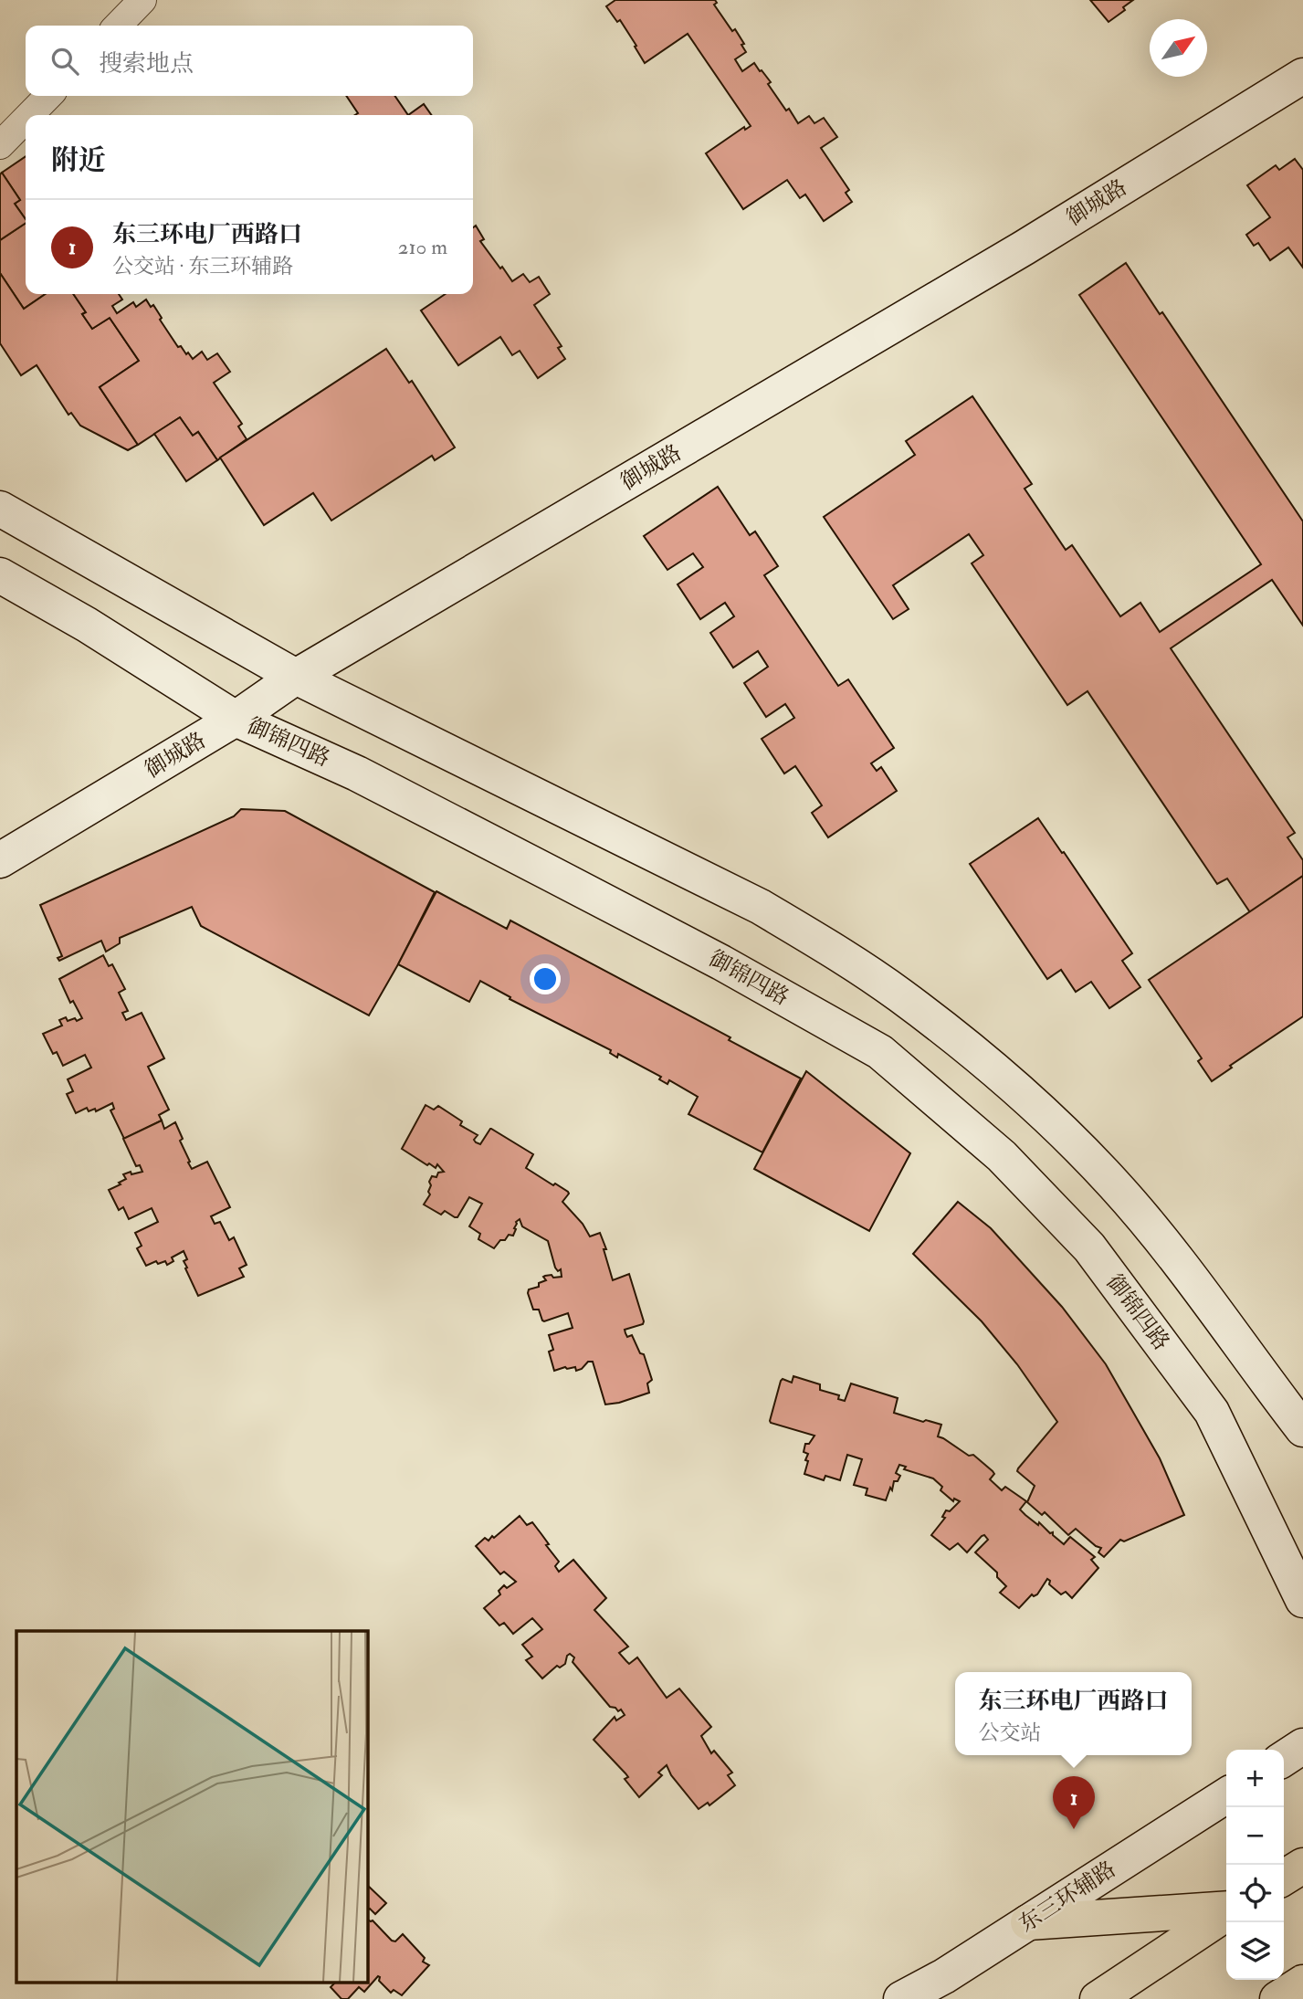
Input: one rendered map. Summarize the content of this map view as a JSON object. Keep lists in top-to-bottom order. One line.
{"streets":{"street":["御城路","御锦四路","东三环辅路"]},"crossings":[["御城路","御锦四路"]],"north":"top right","page":{"search":"搜索地点","heading":"附近","list":[{"mark":"1","name":"东三环电厂西路口","note":"公交站 · 东三环辅路","value":"210 m"}],"popup":["东三环电厂西路口","公交站"],"map_buttons":["+","−"],"pins":"1"}}
